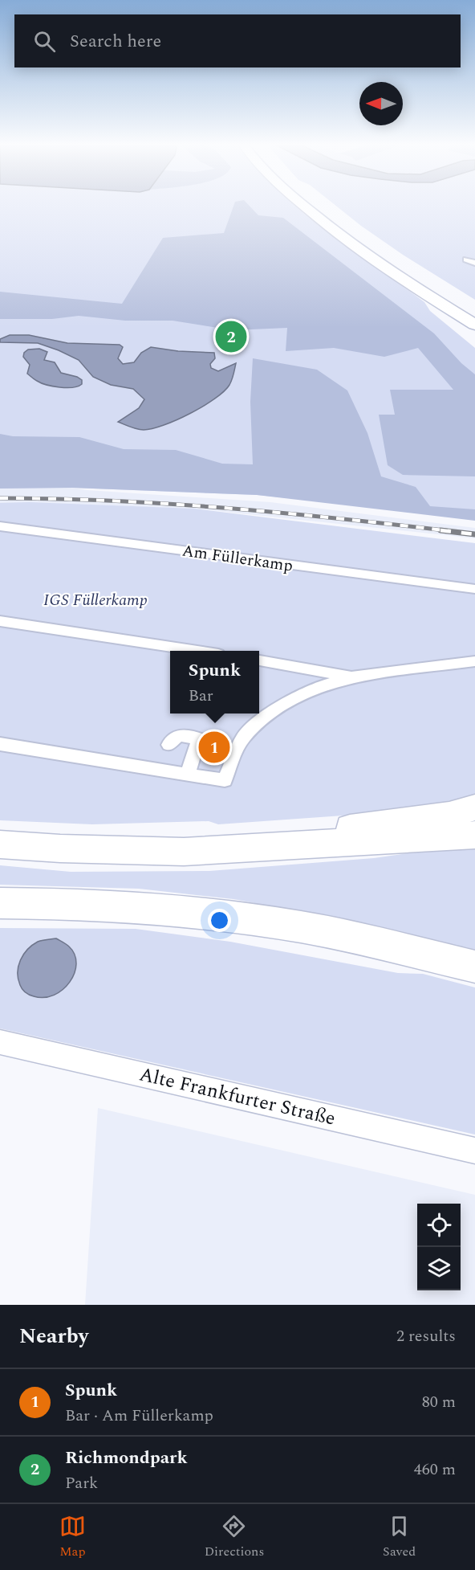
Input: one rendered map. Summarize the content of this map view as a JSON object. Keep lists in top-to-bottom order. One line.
{"streets":{"street":["Am Füllerkamp","Alte Frankfurter Straße"]},"parks":["IGS Füllerkamp"],"north":"left","page":{"search":"Search here","pins":["2","1"],"popup":["Spunk","Bar"],"heading":["Nearby","2 results"],"list":[{"mark":"1","name":"Spunk","note":"Bar · Am Füllerkamp","value":"80 m"},{"mark":"2","name":"Richmondpark","note":"Park","value":"460 m"}],"nav":["Map","Directions","Saved"]}}
